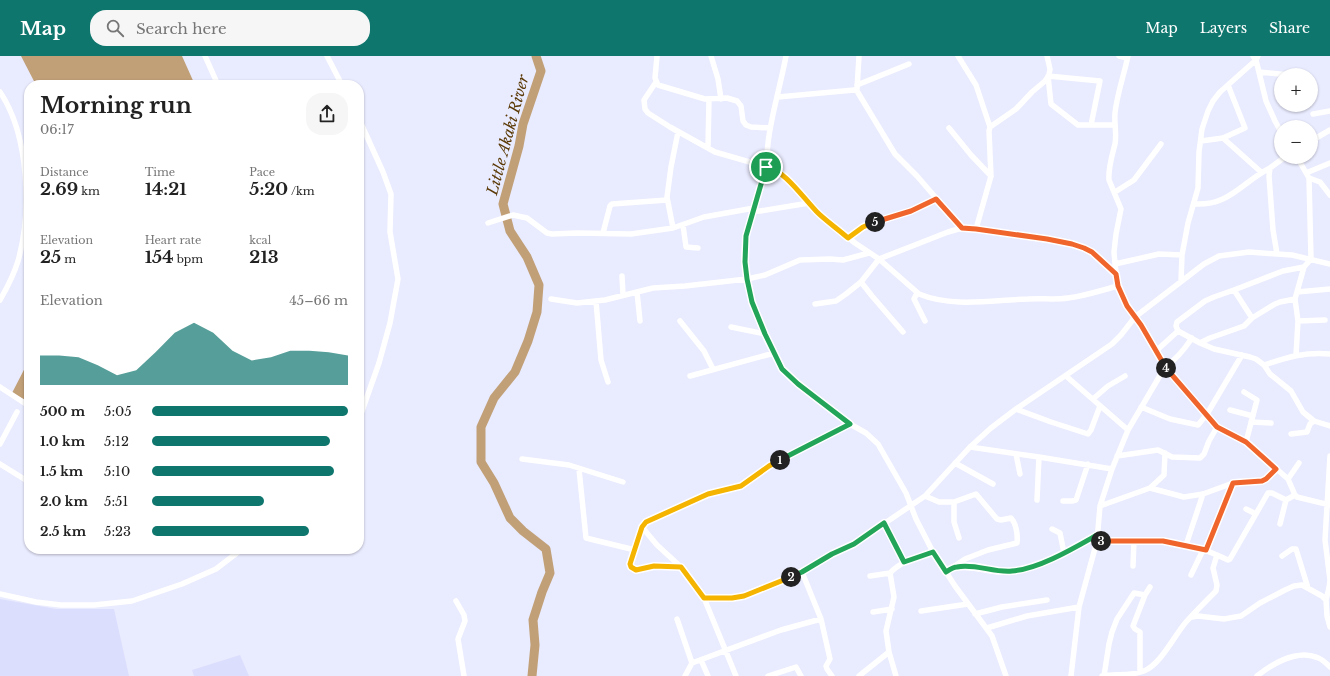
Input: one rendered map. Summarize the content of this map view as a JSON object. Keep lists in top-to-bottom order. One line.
{"water":["Little Akaki River"],"page":{"header":"Map","search":"Search here","nav":["Map","Layers","Share"],"map_buttons":["+","−"],"heading":["Morning run","06:17"],"stats":[["Distance","2.69 km"],["Time","14:21"],["Pace","5:20 /km"],["Elevation","25 m"],["Heart rate","154 bpm"],["kcal","213"]],"pins":["5","4","1","3","2"],"chart":["Elevation","45–66 m"],"list":[{"name":"500 m","note":"5:05"},{"name":"1.0 km","note":"5:12"},{"name":"1.5 km","note":"5:10"},{"name":"2.0 km","note":"5:51"},{"name":"2.5 km","note":"5:23"}]}}
